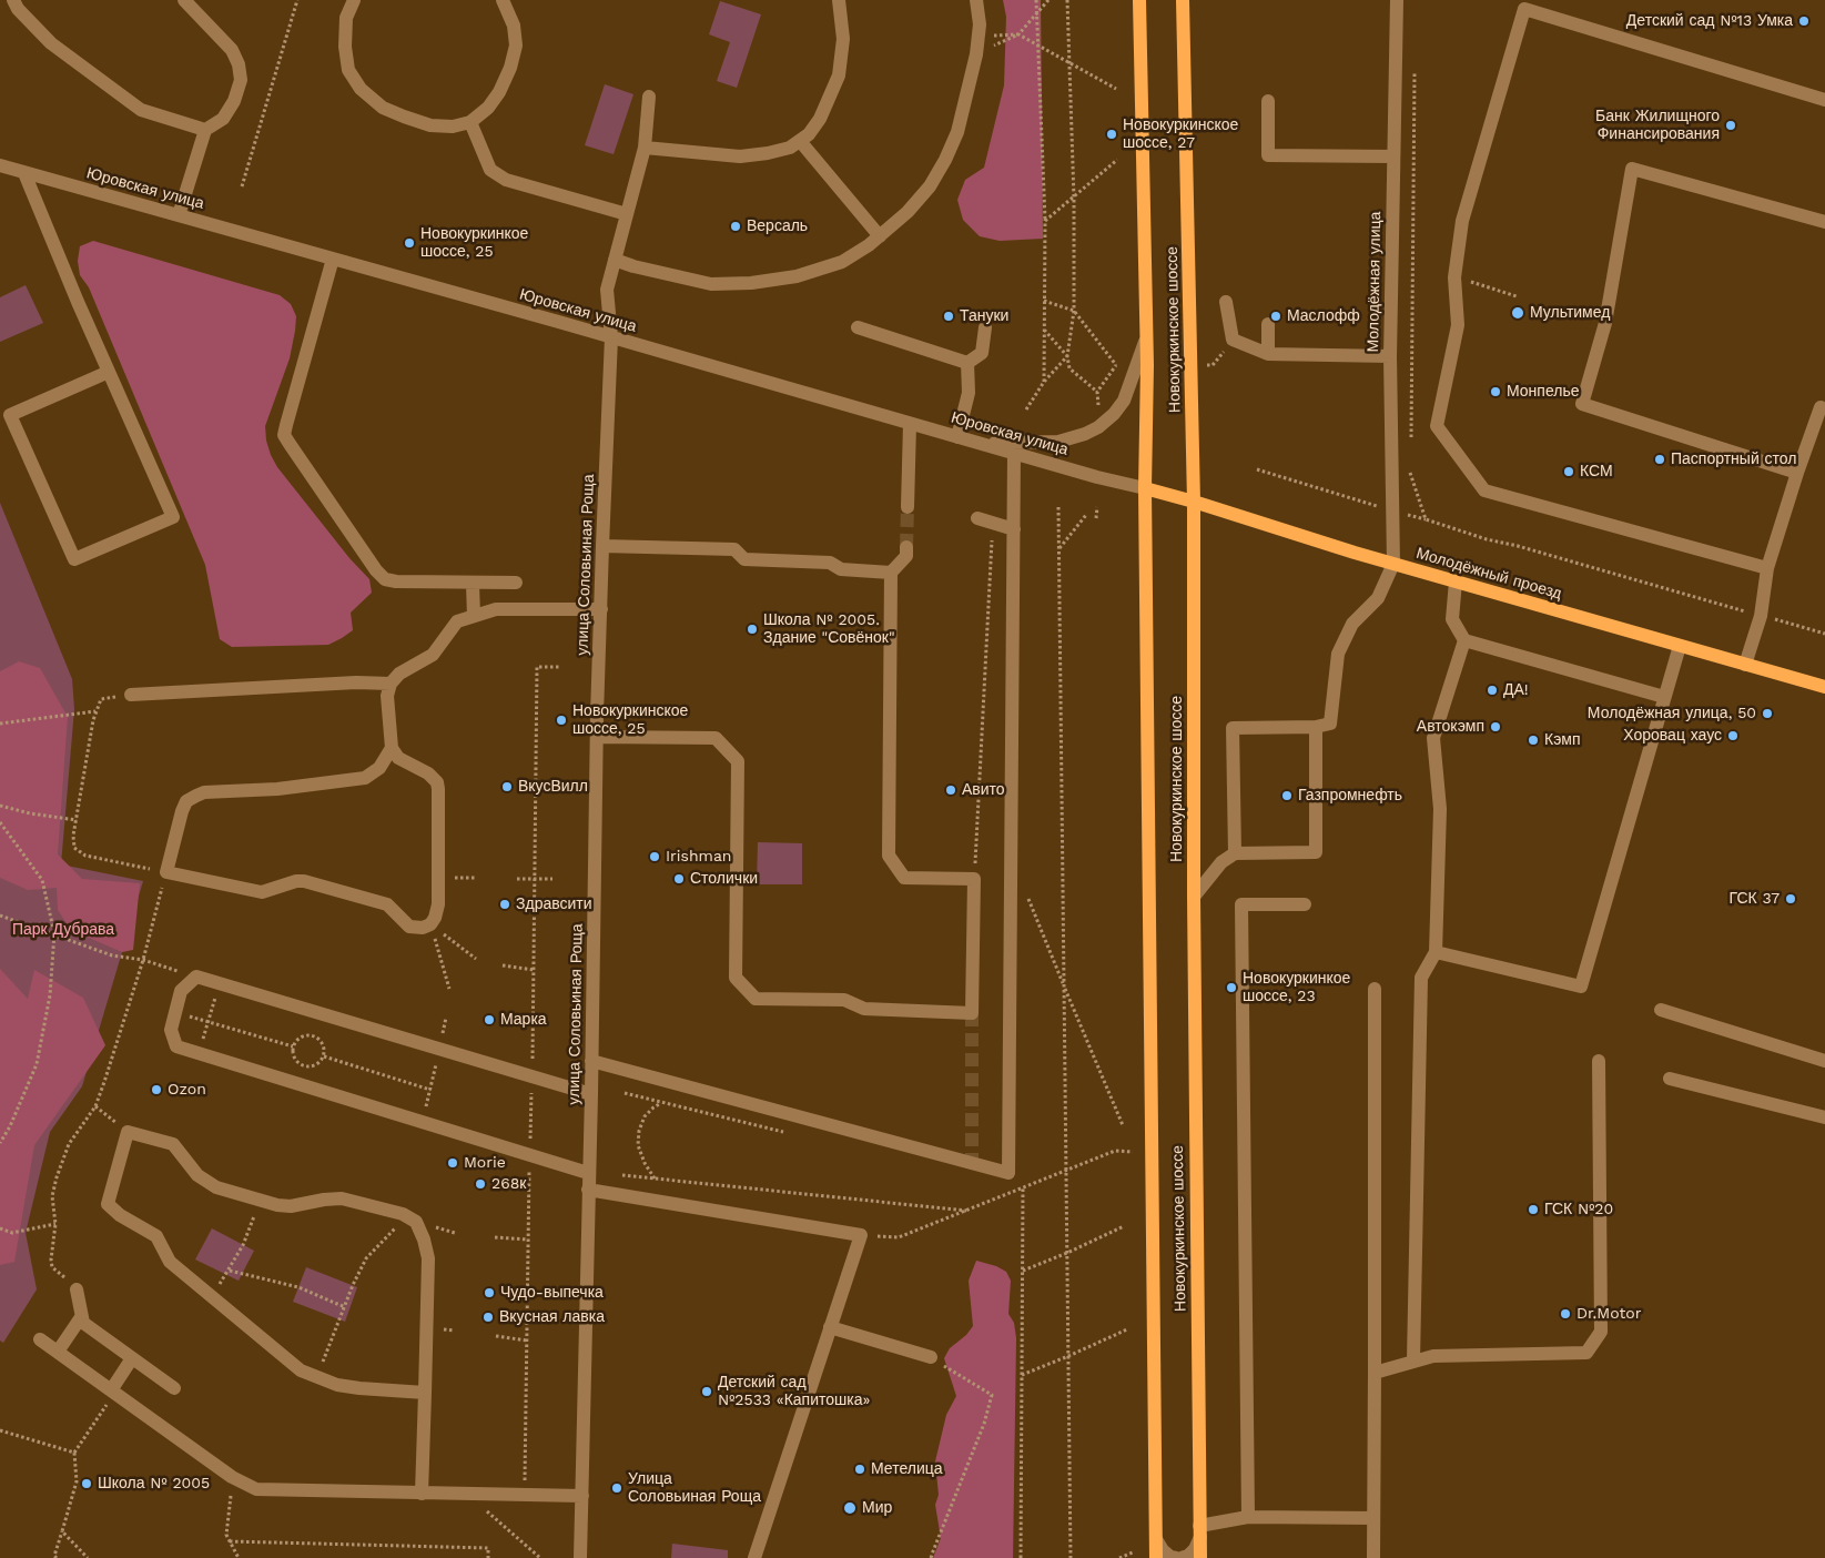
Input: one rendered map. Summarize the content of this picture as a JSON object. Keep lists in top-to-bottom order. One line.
{"streets":{"main road":["Новокуркинское шоссе","Молодёжный проезд"],"street":["Юровская улица","Молодёжная улица","улица Соловьиная Роща"]},"crossings":[["Юровская улица","Новокуркинское шоссе"],["Юровская улица","улица Соловьиная Роща"],["Юровская улица","Молодёжный проезд"],["Молодёжная улица","Молодёжный проезд"],["Новокуркинское шоссе","Молодёжный проезд"]],"parks":["Парк Дубрава"],"places":["Детский сад №13 Умка","Банк Жилищного Финансирования","Новокуркинское шоссе, 27","Версаль","Новокуркинкое шоссе, 25","Мультимед","Тануки","Маслофф","Монпелье","Паспортный стол","КСМ","Школа № 2005. Здание \"Совёнок\"","ДА!","Молодёжная улица, 50","Новокуркинское шоссе, 25","Автокэмп","Хоровац хаус","Кэмп","ВкусВилл","Авито","Газпромнефть","Irishman","Столички","ГСК 37","Здравсити","Новокуркинкое шоссе, 23","Марка","Ozon","Morie","268к","ГСК №20","Чудо-выпечка","Dr.Motor","Вкусная лавка","Детский сад №2533 «Капитошка»","Метелица","Школа № 2005","Улица Соловьиная Роща","Мир"]}
